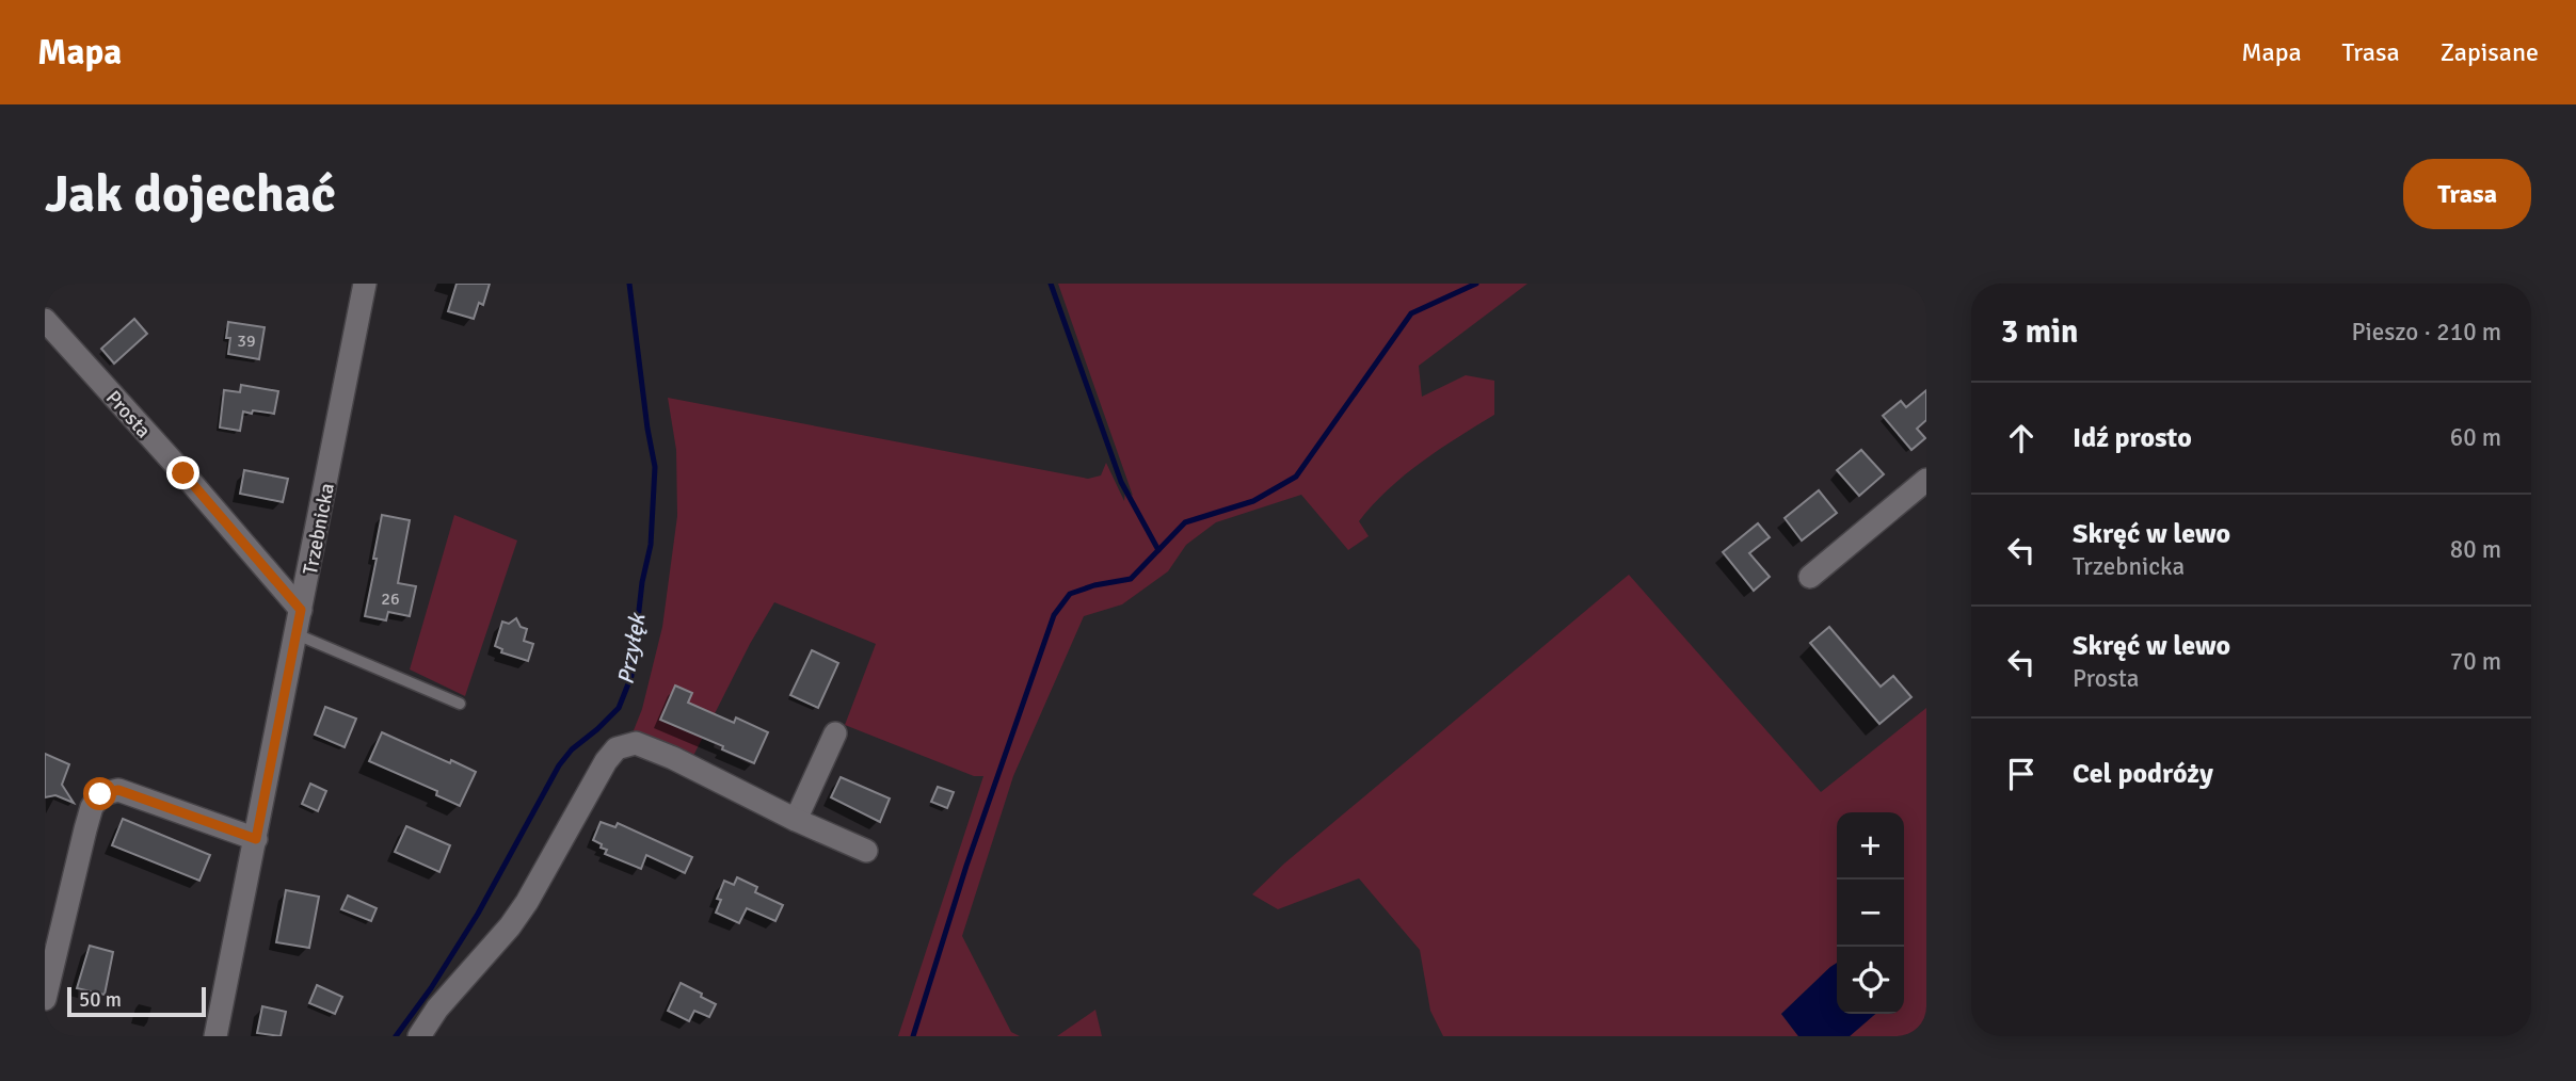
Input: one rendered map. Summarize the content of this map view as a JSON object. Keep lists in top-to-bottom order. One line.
{"streets":{"street":["Prosta","Trzebnicka"]},"crossings":[["Prosta","Trzebnicka"]],"water":["Przyłęk"],"house_numbers":["39","26"],"scale_bar":"50 m","page":{"header":"Mapa","nav":["Mapa","Trasa","Zapisane"],"buttons":"Trasa","title":"Jak dojechać","heading":["3 min","Pieszo · 210 m"],"list":[["Idź prosto","60 m"],["Skręć w lewo","Trzebnicka","80 m"],["Skręć w lewo","Prosta","70 m"],"Cel podróży"],"map_buttons":["+","−"],"scale":"50 m"}}
